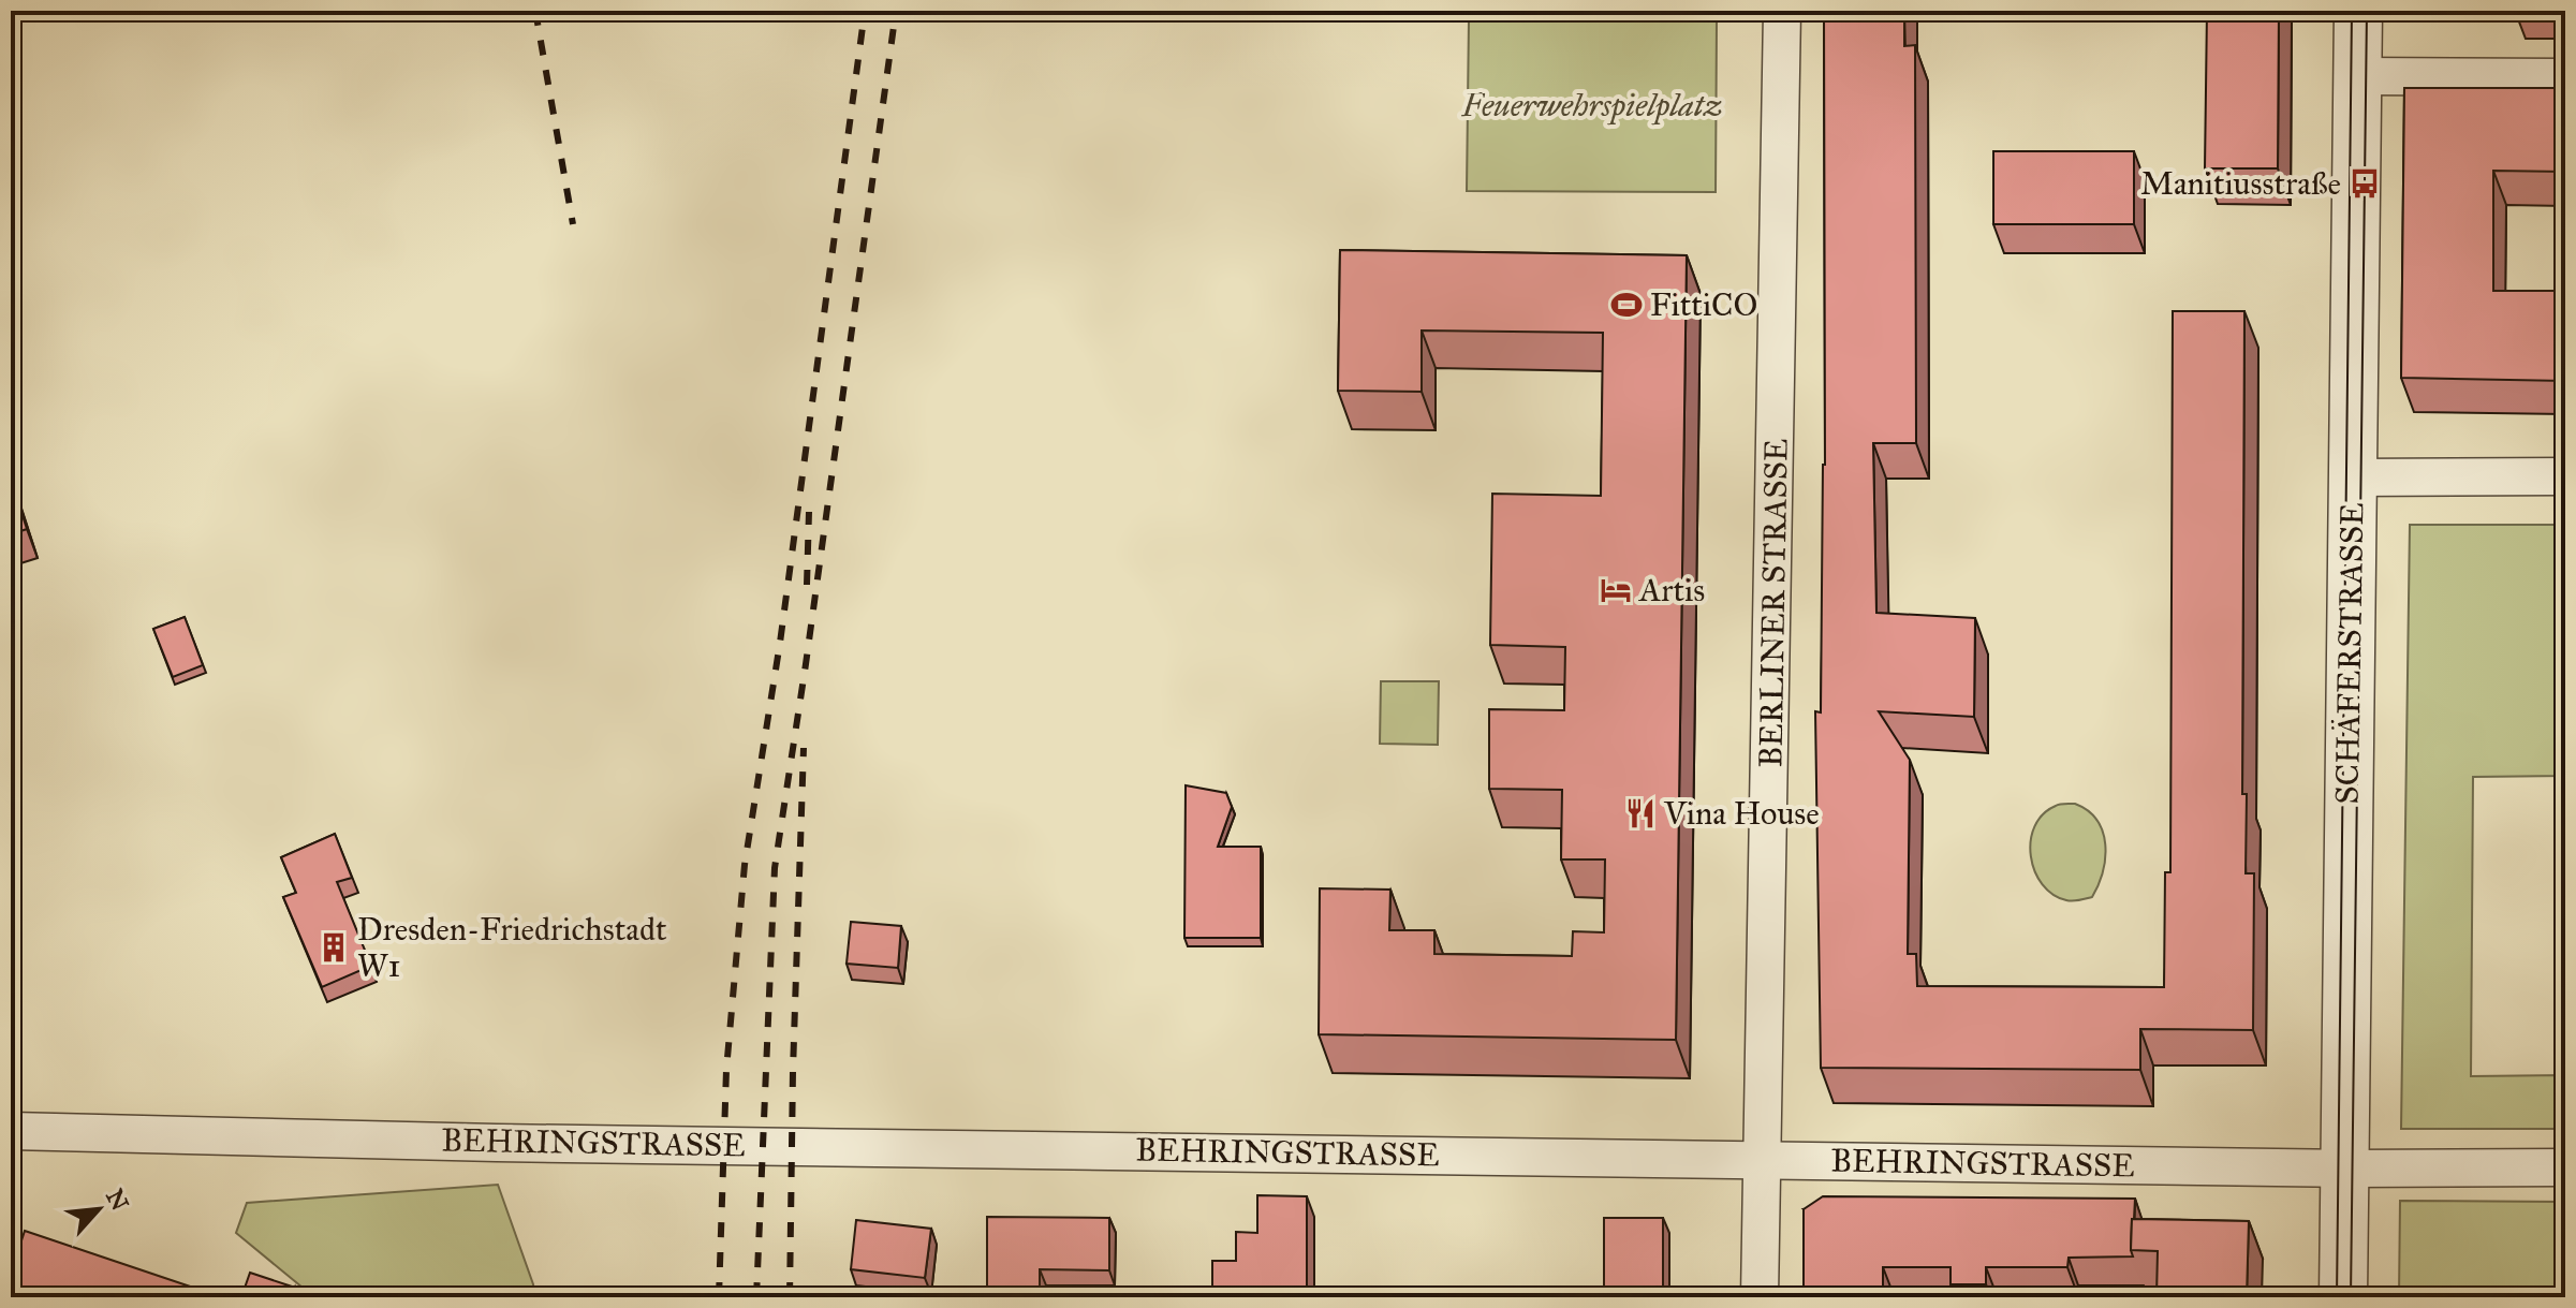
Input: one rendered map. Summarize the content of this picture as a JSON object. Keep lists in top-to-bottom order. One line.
{"streets":{"street":["BERLINER STRASSE","SCHÄFERSTRASSE","BEHRINGSTRASSE"]},"crossings":[["BERLINER STRASSE","BEHRINGSTRASSE"],["SCHÄFERSTRASSE","BEHRINGSTRASSE"]],"parks":["Feuerwehrspielplatz"],"places":{"bus stop":["Manitiusstraße"],"sports":["FittiCO"],"hotel":["Artis"],"restaurant":["Vina House"],"building":["Dresden-Friedrichstadt W1"]},"north":"top right"}
